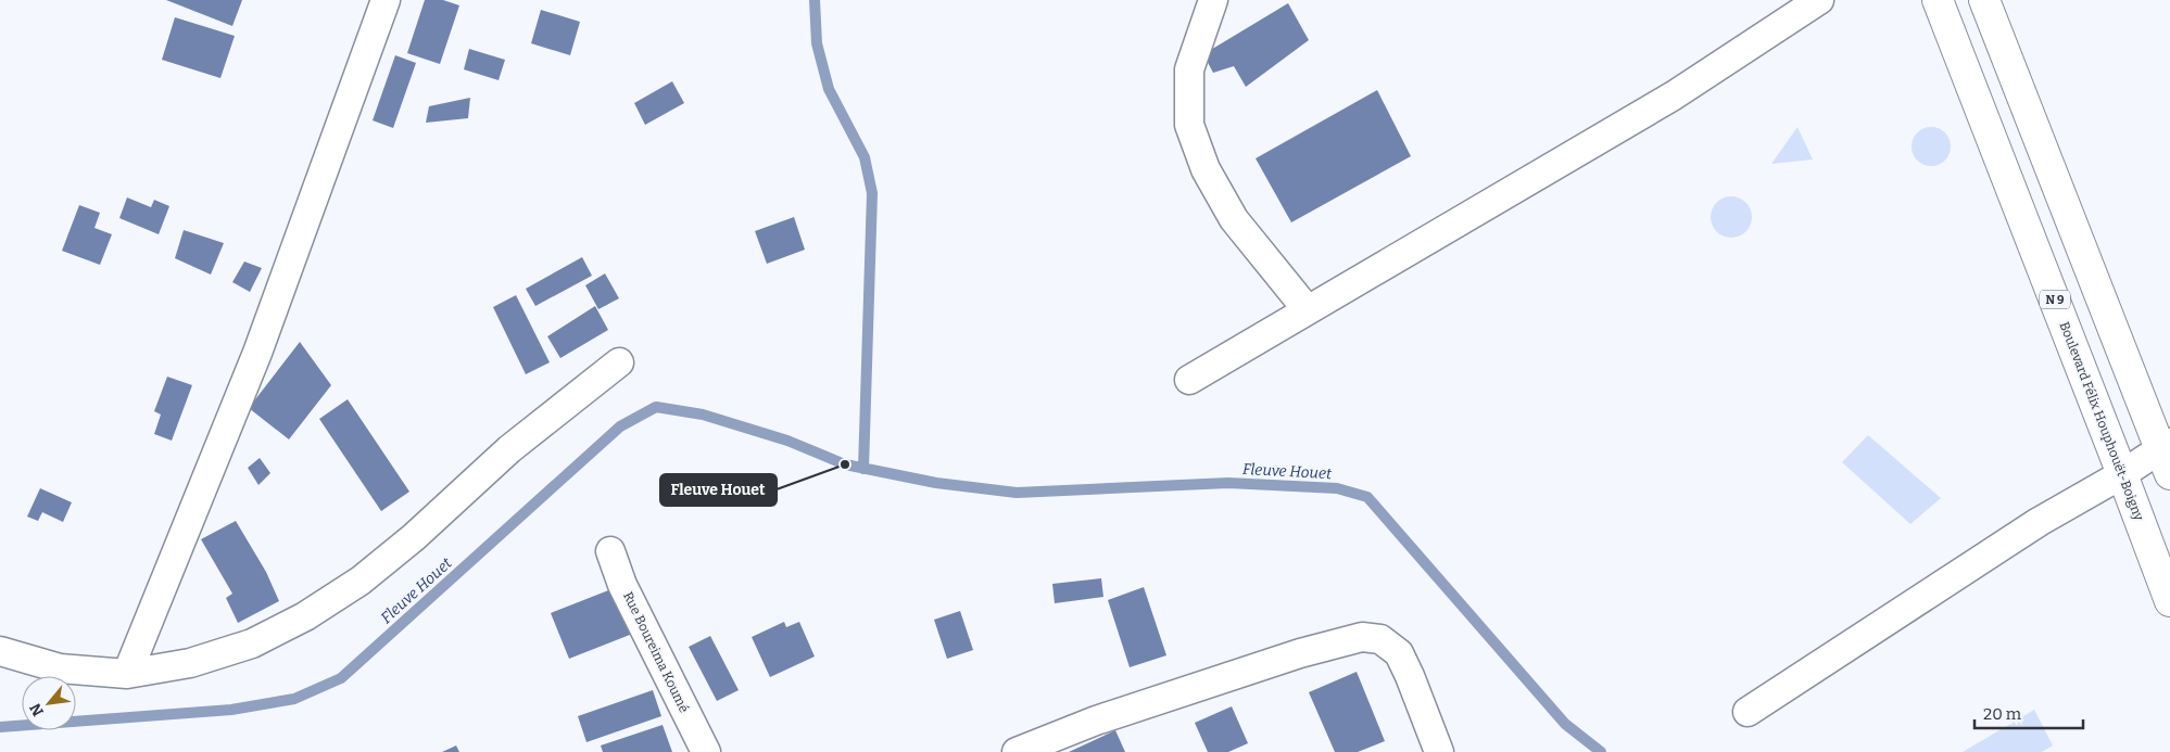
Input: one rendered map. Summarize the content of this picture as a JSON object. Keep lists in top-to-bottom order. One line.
{"streets":{"main road":["N 9","Boulevard Félix Houphouët-Boigny"],"street":["Rue Boureima Koumé"]},"water":["Fleuve Houet"],"places":["Fleuve Houet"],"scale_bar":"20 m","north":"bottom left"}
